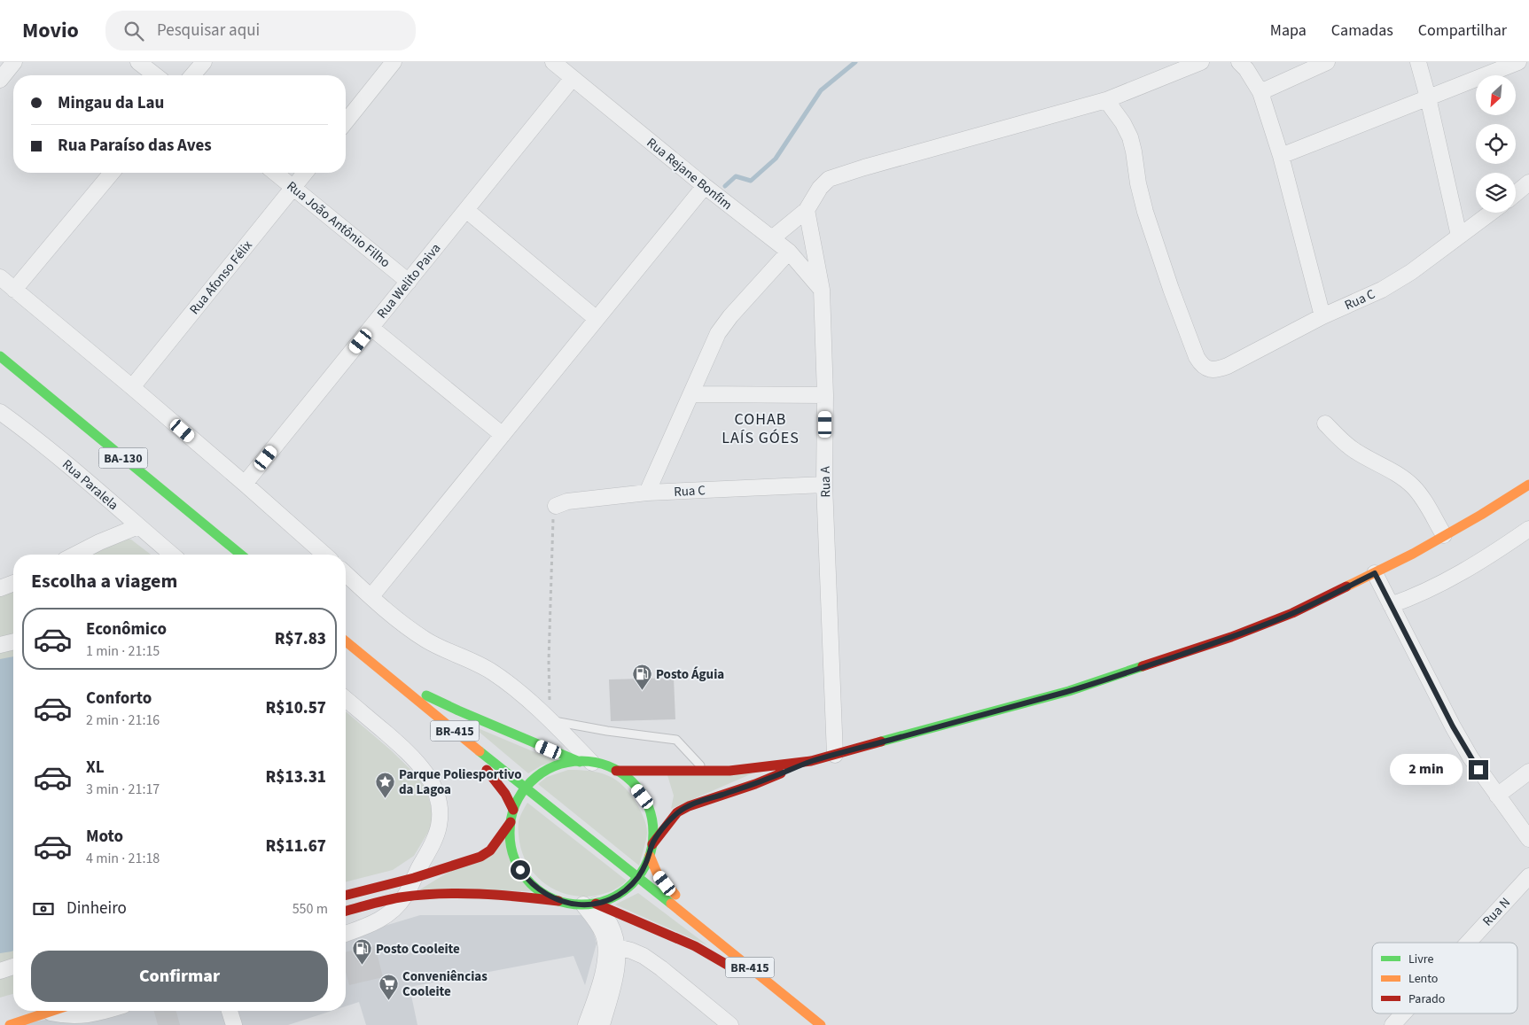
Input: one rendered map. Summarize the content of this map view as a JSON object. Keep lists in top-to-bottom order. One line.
{"streets":{"main road":["BA-130","BR-415"],"street":["Rua Rejane Bonfim","Rua João Antônio Filho","Rua Afonso Félix","Rua Welito Paiva","Rua C","Rua A","Rua Paralela","Rua N"]},"crossings":[["Rua Rejane Bonfim","Rua Welito Paiva"],["Rua Rejane Bonfim","Rua A"],["Rua João Antônio Filho","Rua Afonso Félix"],["Rua João Antônio Filho","Rua Welito Paiva"],["Rua C","Rua A"]],"districts":["COHAB LAÍS GÓES"],"places":{"fuel station":["Posto Águia","Posto Cooleite"],"place":["Parque Poliesportivo da Lagoa"],"supermarket":["Conveniências Cooleite"]},"legend":["Livre","Lento","Parado"],"north":"bottom left","page":{"header":"Movio","search":"Pesquisar aqui","nav":["Mapa","Camadas","Compartilhar"],"banner":["Mingau da Lau","Rua Paraíso das Aves"],"heading":"Escolha a viagem","list":[{"name":"Econômico","note":"1 min · 21:15","value":"R$7.83"},{"name":"Conforto","note":"2 min · 21:16","value":"R$10.57"},{"name":"XL","note":"3 min · 21:17","value":"R$13.31"},{"name":"Moto","note":"4 min · 21:18","value":"R$11.67"}],"bubble":"2 min","pay":["Dinheiro","550 m"],"buttons":"Confirmar"}}
